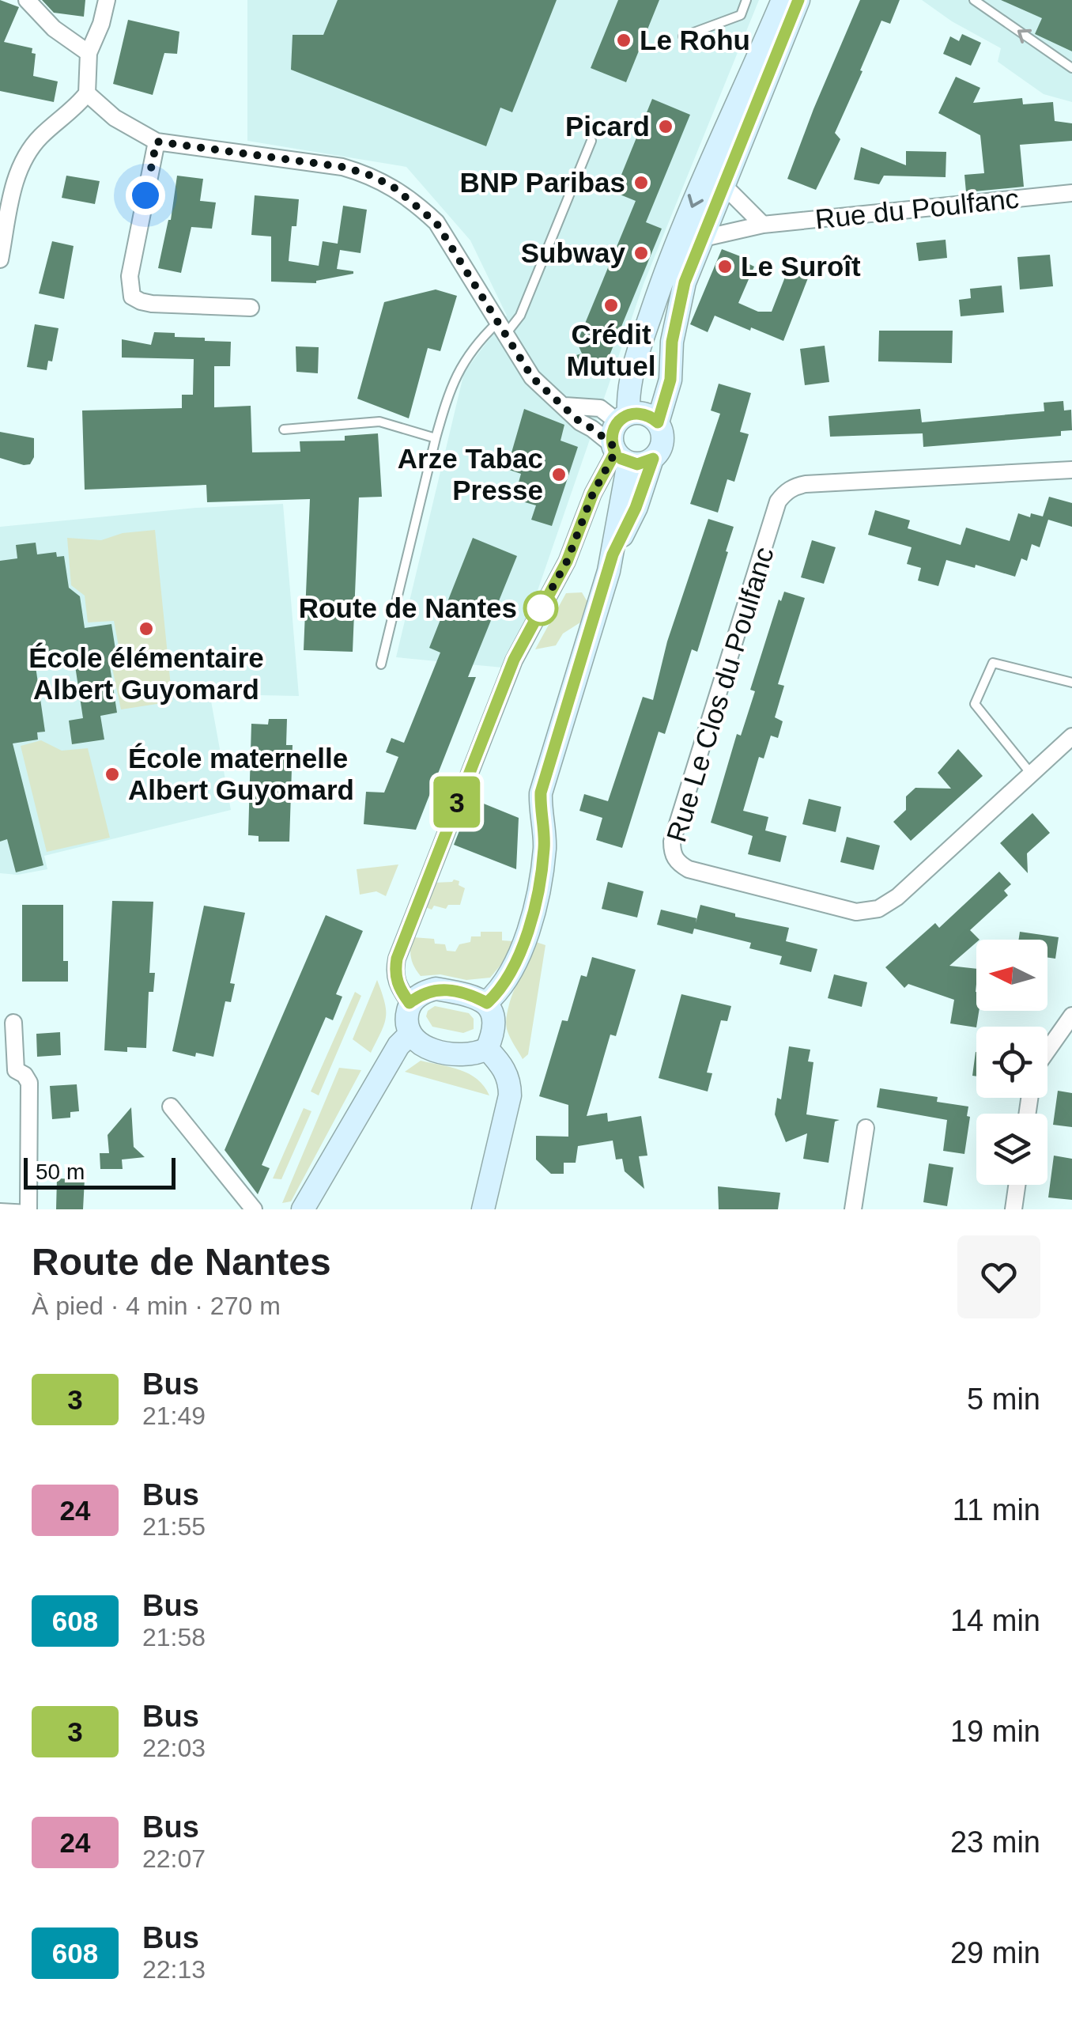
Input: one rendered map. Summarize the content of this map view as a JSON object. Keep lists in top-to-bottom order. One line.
{"streets":{"street":["Rue du Poulfanc","Rue Le Clos du Poulfanc"]},"places":["Le Rohu","Picard","BNP Paribas","Subway","Le Suroît","Crédit Mutuel","Arze Tabac Presse","Route de Nantes","École élémentaire Albert Guyomard","École maternelle Albert Guyomard"],"lines":["bus line 3"],"scale_bar":"50 m","north":"left","page":{"on_map":"3","scale":"50 m","heading":["Route de Nantes","À pied · 4 min · 270 m"],"list":[{"mark":"3","name":"Bus","note":"21:49","value":"5 min"},{"mark":"24","name":"Bus","note":"21:55","value":"11 min"},{"mark":"608","name":"Bus","note":"21:58","value":"14 min"},{"mark":"3","name":"Bus","note":"22:03","value":"19 min"},{"mark":"24","name":"Bus","note":"22:07","value":"23 min"},{"mark":"608","name":"Bus","note":"22:13","value":"29 min"}]}}
